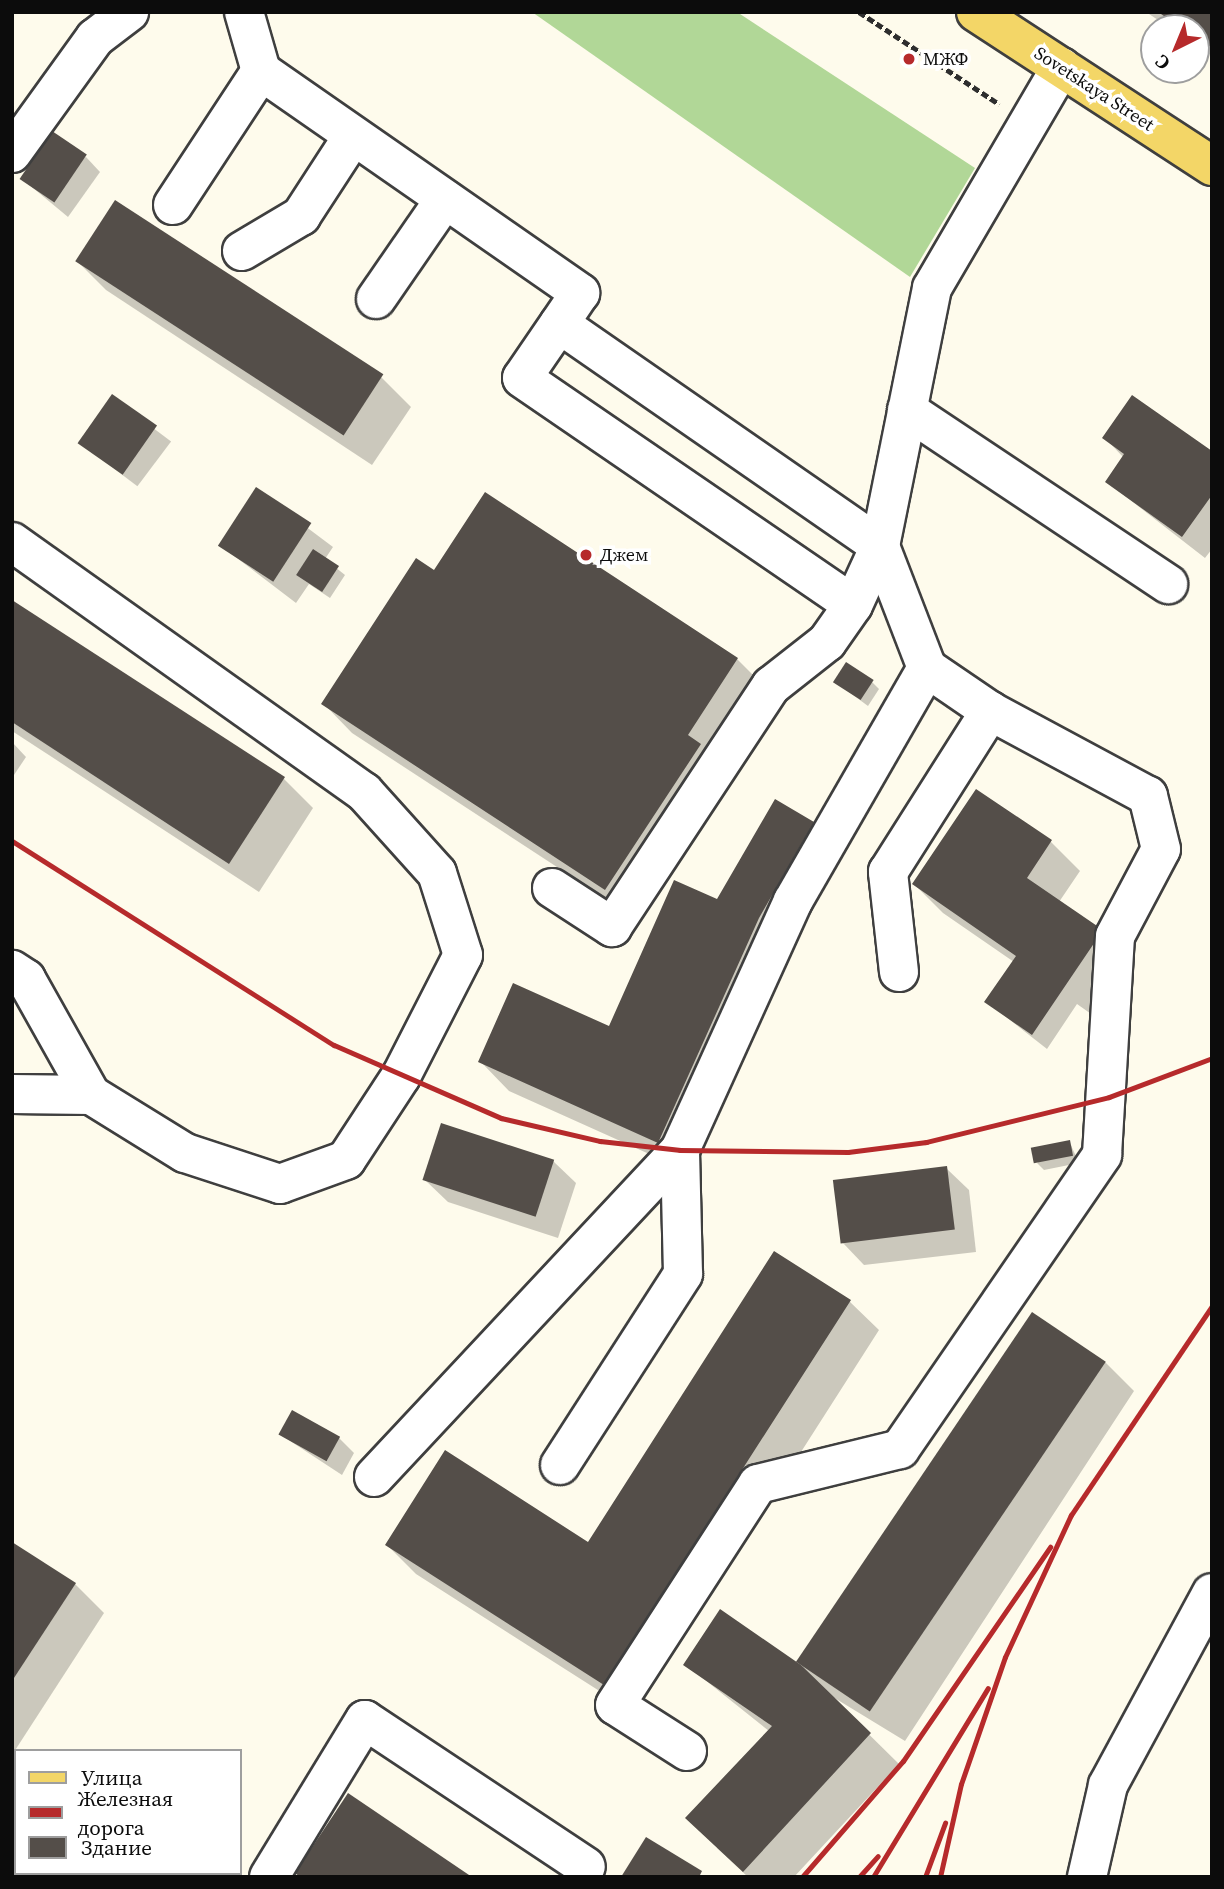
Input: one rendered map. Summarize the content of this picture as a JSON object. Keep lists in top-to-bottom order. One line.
{"streets":{"main road":["Sovetskaya Street"]},"places":["МЖФ","Джем"],"legend":["Улица","Железная дорога","Здание"],"north":"bottom left"}
